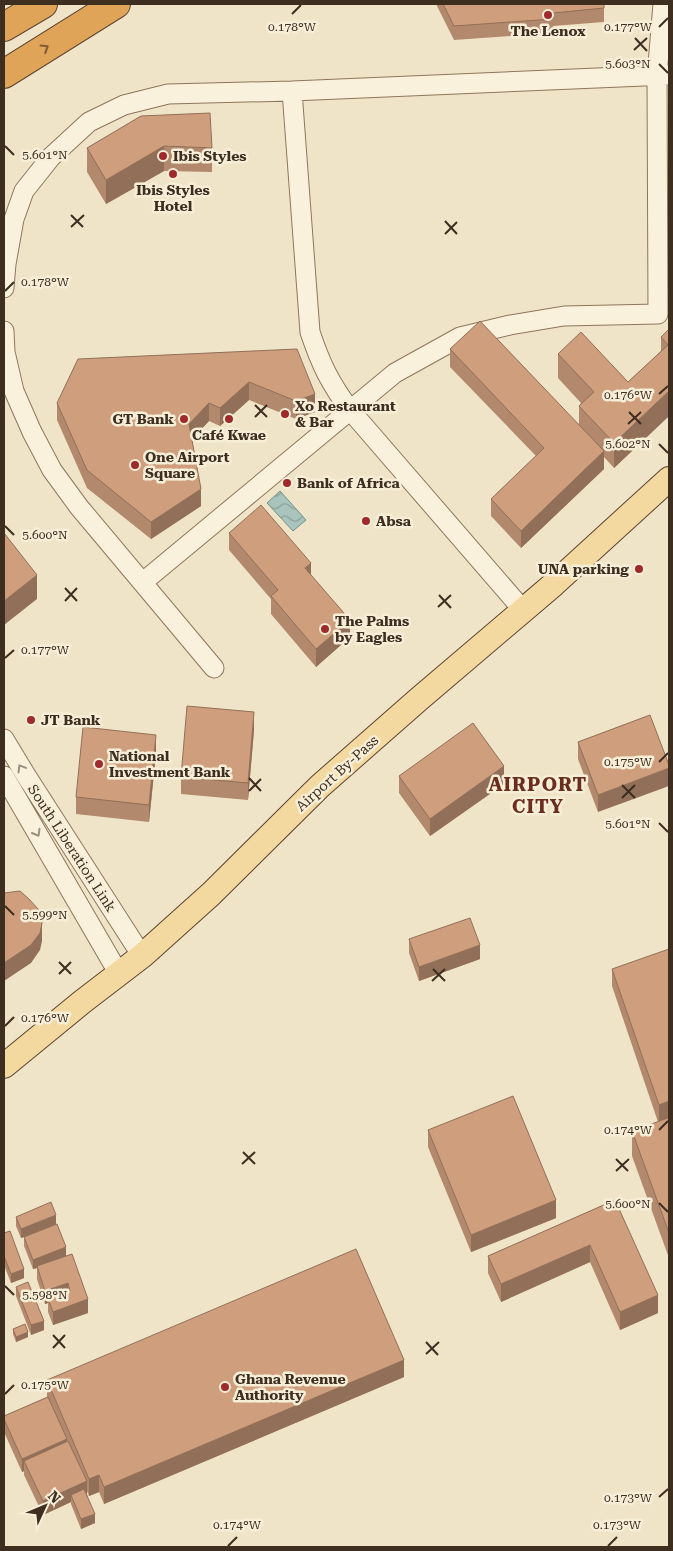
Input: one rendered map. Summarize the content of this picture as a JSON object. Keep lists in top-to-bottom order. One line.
{"streets":{"main road":["Airport By-Pass"],"street":["South Liberation Link"]},"crossings":[["Airport By-Pass","South Liberation Link"]],"districts":["AIRPORT CITY"],"places":["The Lenox","Ibis Styles","Ibis Styles Hotel","Xo Restaurant & Bar","GT Bank","Café Kwae","One Airport Square","Bank of Africa","Absa","UNA parking","The Palms by Eagles","JT Bank","National Investment Bank","Ghana Revenue Authority"],"north":"top right","coordinates":["0.178°W","0.177°W","5.603°N","5.601°N","0.176°W","5.602°N","5.600°N","0.175°W","5.599°N","0.174°W","5.598°N","0.173°W"]}
